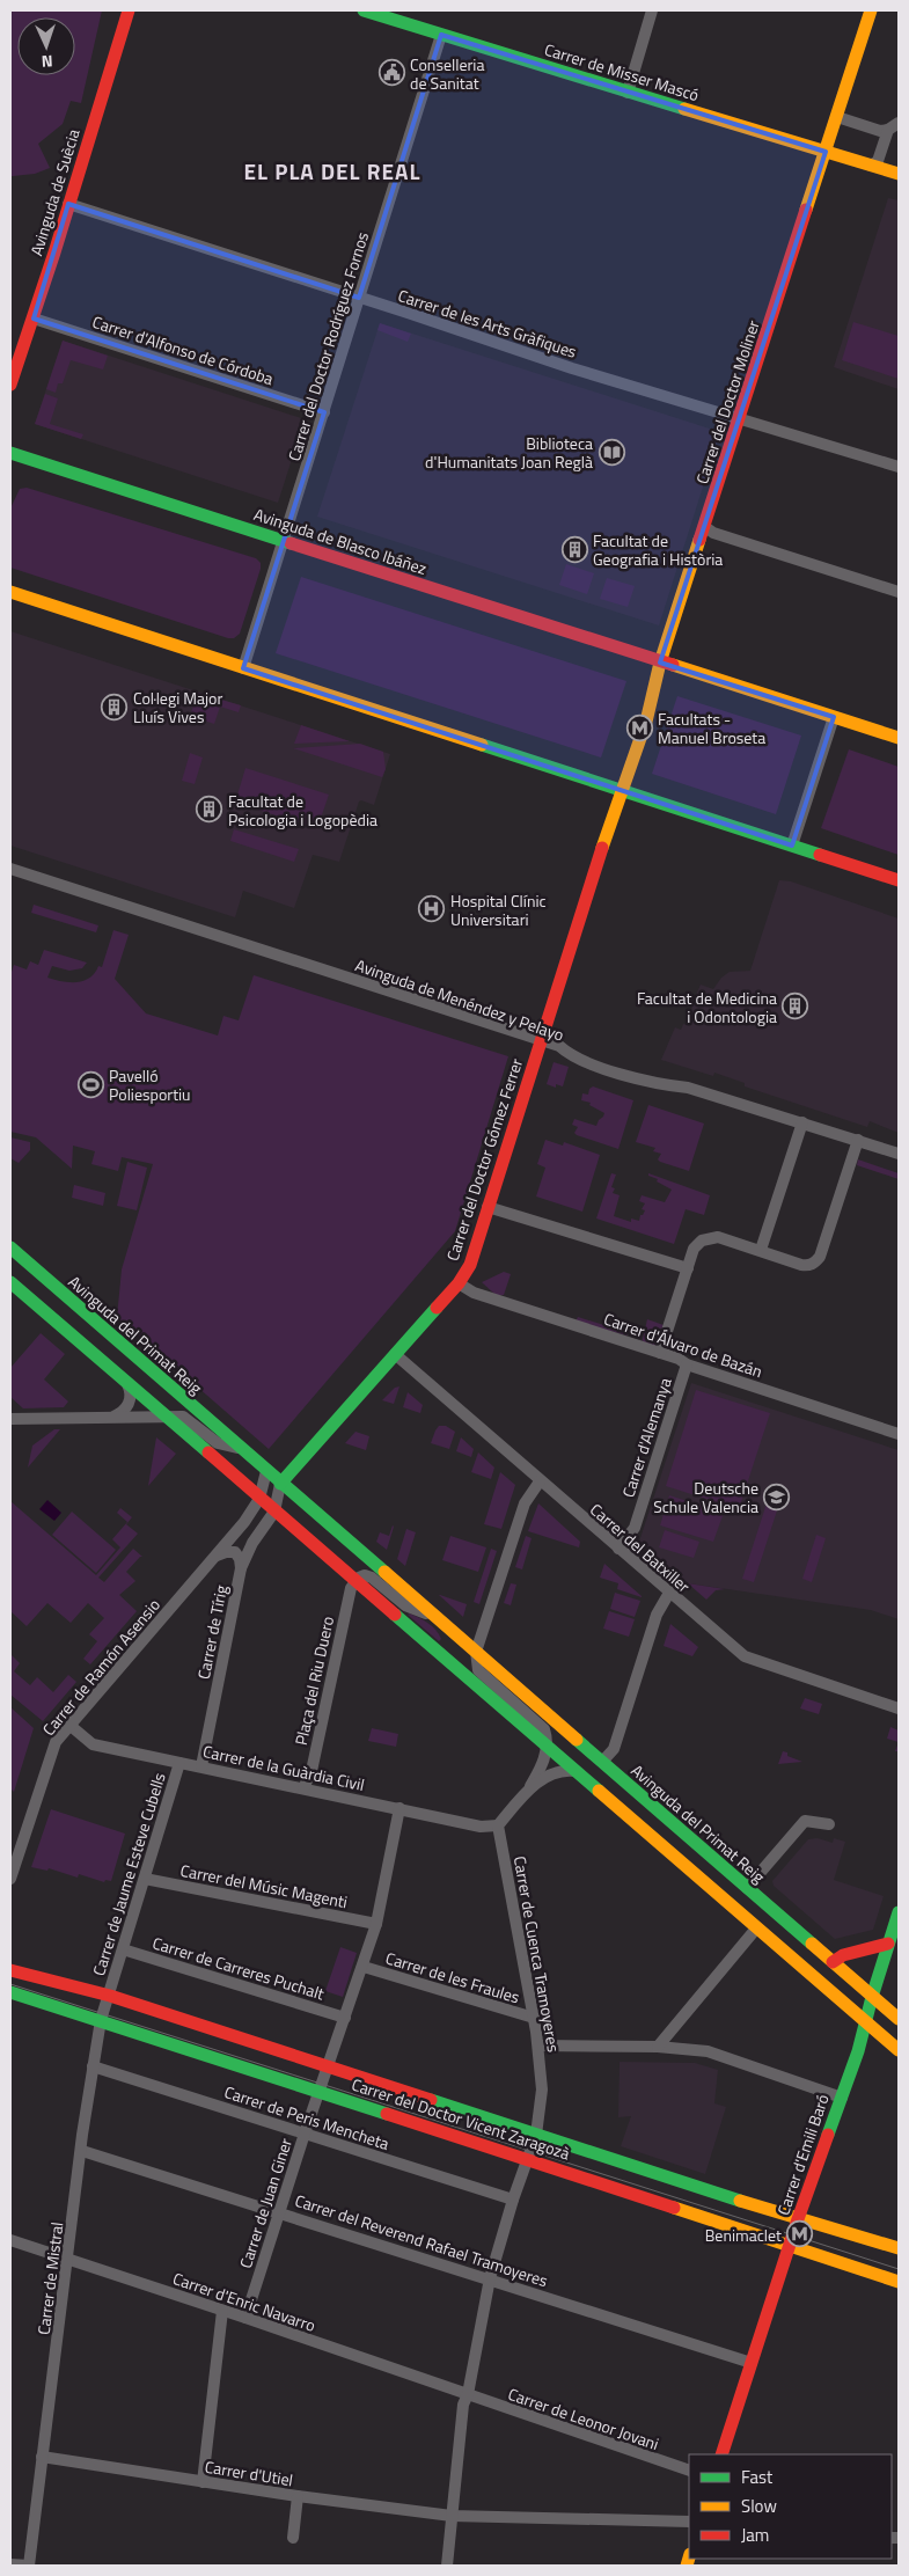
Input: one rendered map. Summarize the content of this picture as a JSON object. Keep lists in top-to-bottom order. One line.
{"streets":{"street":["Carrer de Misser Mascó","Avinguda de Suècia","Carrer de les Arts Gràfiques","Carrer del Doctor Rodríguez Fornos","Carrer d'Alfonso de Córdoba","Carrer del Doctor Moliner","Avinguda de Blasco Ibáñez","Avinguda de Menéndez y Pelayo","Carrer del Doctor Gómez Ferrer","Avinguda del Primat Reig","Carrer d'Álvaro de Bazán","Carrer d'Alemanya","Carrer del Batxiller","Carrer de Tírig","Carrer de Ramón Asensio","Plaça del Riu Duero","Carrer de la Guàrdia Civil","Carrer de Jaume Esteve Cubells","Carrer del Músic Magenti","Carrer de Cuenca Tramoyeres","Carrer de Carreres Puchalt","Carrer de les Fraules","Carrer de Peris Mencheta","Carrer del Doctor Vicent Zaragozà","Carrer d'Emili Baró","Carrer de Juan Giner","Carrer del Reverend Rafael Tramoyeres","Carrer de Mistral","Carrer d'Enric Navarro","Carrer de Leonor Jovani","Carrer d'Utiel"]},"crossings":[["Carrer de Misser Mascó","Carrer del Doctor Rodríguez Fornos"],["Carrer de Misser Mascó","Carrer del Doctor Moliner"],["Avinguda de Suècia","Carrer de les Arts Gràfiques"],["Avinguda de Suècia","Carrer d'Alfonso de Córdoba"],["Carrer de les Arts Gràfiques","Carrer del Doctor Rodríguez Fornos"],["Carrer de les Arts Gràfiques","Carrer del Doctor Moliner"],["Carrer del Doctor Rodríguez Fornos","Carrer d'Alfonso de Córdoba"],["Carrer del Doctor Rodríguez Fornos","Avinguda de Blasco Ibáñez"],["Carrer del Doctor Moliner","Avinguda de Blasco Ibáñez"],["Avinguda de Menéndez y Pelayo","Carrer del Doctor Gómez Ferrer"],["Avinguda de Menéndez y Pelayo","Carrer d'Alemanya"],["Carrer del Doctor Gómez Ferrer","Avinguda del Primat Reig"],["Carrer del Doctor Gómez Ferrer","Carrer d'Álvaro de Bazán"],["Carrer del Doctor Gómez Ferrer","Carrer del Batxiller"],["Avinguda del Primat Reig","Carrer de Tírig"],["Avinguda del Primat Reig","Carrer de Ramón Asensio"],["Avinguda del Primat Reig","Plaça del Riu Duero"],["Avinguda del Primat Reig","Carrer d'Emili Baró"],["Carrer d'Álvaro de Bazán","Carrer d'Alemanya"],["Carrer d'Alemanya","Carrer del Batxiller"],["Carrer de Tírig","Carrer de la Guàrdia Civil"],["Carrer de Ramón Asensio","Carrer de la Guàrdia Civil"],["Plaça del Riu Duero","Carrer de la Guàrdia Civil"],["Carrer de la Guàrdia Civil","Carrer de Jaume Esteve Cubells"],["Carrer de la Guàrdia Civil","Carrer de Cuenca Tramoyeres"],["Carrer de la Guàrdia Civil","Carrer de Juan Giner"],["Carrer de Jaume Esteve Cubells","Carrer del Músic Magenti"],["Carrer de Jaume Esteve Cubells","Carrer de Carreres Puchalt"],["Carrer de Jaume Esteve Cubells","Carrer del Doctor Vicent Zaragozà"],["Carrer de Jaume Esteve Cubells","Carrer de Mistral"],["Carrer del Músic Magenti","Carrer de Juan Giner"],["Carrer de Cuenca Tramoyeres","Carrer de les Fraules"],["Carrer de Cuenca Tramoyeres","Carrer de Peris Mencheta"],["Carrer de Cuenca Tramoyeres","Carrer del Doctor Vicent Zaragozà"],["Carrer de Cuenca Tramoyeres","Carrer del Reverend Rafael Tramoyeres"],["Carrer de Cuenca Tramoyeres","Carrer d'Enric Navarro"],["Carrer de Cuenca Tramoyeres","Carrer de Leonor Jovani"],["Carrer de Cuenca Tramoyeres","Carrer d'Utiel"],["Carrer de Carreres Puchalt","Carrer de Juan Giner"],["Carrer de les Fraules","Carrer de Juan Giner"],["Carrer de Peris Mencheta","Carrer de Juan Giner"],["Carrer de Peris Mencheta","Carrer de Mistral"],["Carrer del Doctor Vicent Zaragozà","Carrer d'Emili Baró"],["Carrer del Doctor Vicent Zaragozà","Carrer de Juan Giner"],["Carrer del Doctor Vicent Zaragozà","Carrer de Mistral"],["Carrer d'Emili Baró","Carrer del Reverend Rafael Tramoyeres"],["Carrer de Juan Giner","Carrer del Reverend Rafael Tramoyeres"],["Carrer de Juan Giner","Carrer d'Enric Navarro"],["Carrer del Reverend Rafael Tramoyeres","Carrer de Mistral"],["Carrer de Mistral","Carrer d'Enric Navarro"],["Carrer de Mistral","Carrer d'Utiel"],["Carrer d'Enric Navarro","Carrer de Leonor Jovani"]],"districts":["EL PLA DEL REAL"],"places":{"public building":["Conselleria de Sanitat"],"library":["Biblioteca d'Humanitats Joan Reglà"],"building":["Facultat de Geografia i Història","Col·legi Major Lluís Vives","Facultat de Psicologia i Logopèdia","Facultat de Medicina i Odontologia"],"metro station":["Facultats - Manuel Broseta","Benimaclet"],"hospital":["Hospital Clínic Universitari"],"sports":["Pavelló Poliesportiu"],"school or university":["Deutsche Schule Valencia"]},"legend":["Fast","Slow","Jam"],"north":"bottom"}
